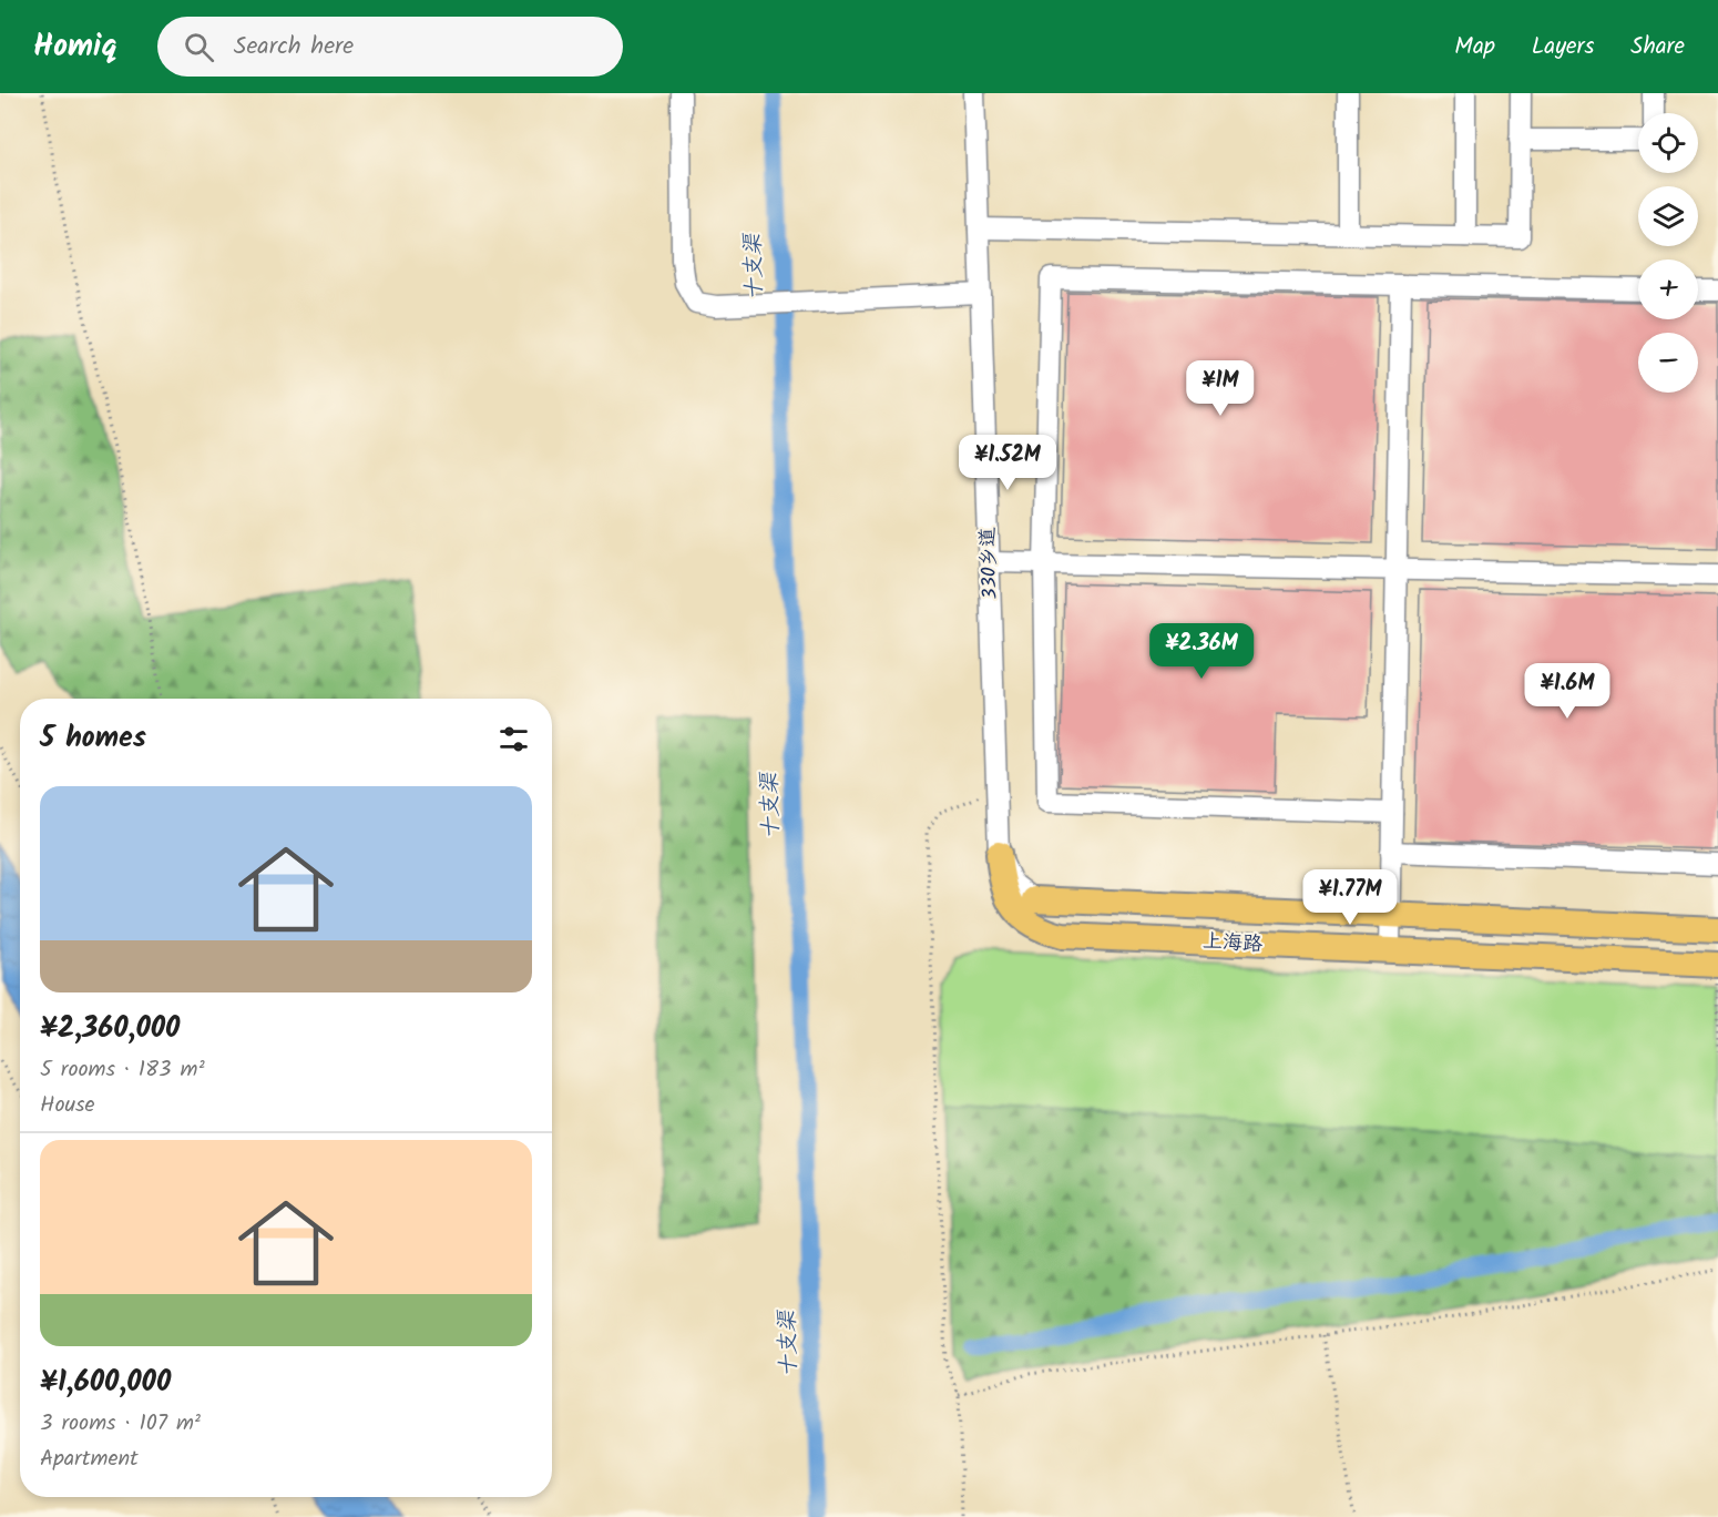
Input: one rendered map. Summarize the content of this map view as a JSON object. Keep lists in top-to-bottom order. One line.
{"streets":{"main road":["上海路"],"street":["330乡道"]},"crossings":[["330乡道","上海路"]],"water":["十支渠"],"page":{"header":"Homiq","search":"Search here","nav":["Map","Layers","Share"],"map_buttons":["+","−"],"price":["¥1M","¥1.52M","¥2.36M","¥1.6M","¥1.77M"],"heading":"5 homes","list":[{"name":"¥2,360,000","note":"5 rooms · 183 m² · House"},{"name":"¥1,600,000","note":"3 rooms · 107 m² · Apartment"}]}}
